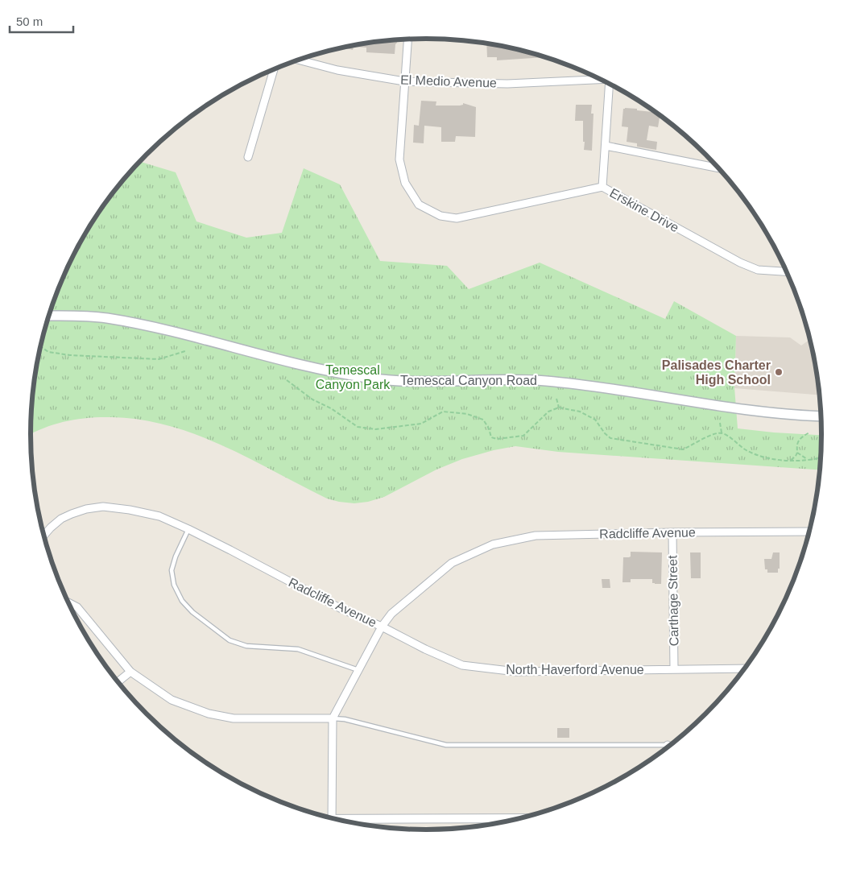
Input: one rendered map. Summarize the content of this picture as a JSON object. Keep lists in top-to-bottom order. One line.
{"streets":{"main road":["Temescal Canyon Road"],"street":["El Medio Avenue","Erskine Drive","Radcliffe Avenue","Carthage Street","North Haverford Avenue"]},"crossings":[["El Medio Avenue","Erskine Drive"],["Radcliffe Avenue","Carthage Street"],["Radcliffe Avenue","North Haverford Avenue"],["Carthage Street","North Haverford Avenue"]],"parks":["Temescal Canyon Park"],"places":["Palisades Charter High School"],"scale_bar":"50 m"}
